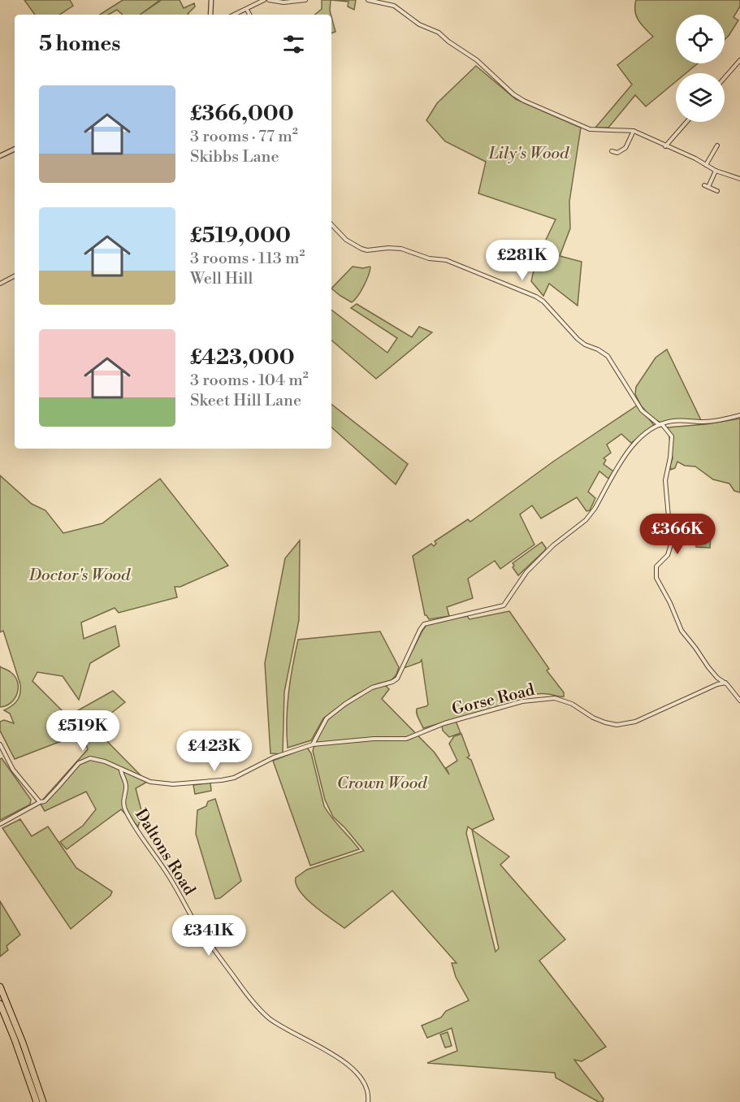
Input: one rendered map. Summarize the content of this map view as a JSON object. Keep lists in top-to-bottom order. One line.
{"streets":{"street":["Gorse Road","Daltons Road"]},"crossings":[["Gorse Road","Daltons Road"]],"parks":["Lily's Wood","Doctor's Wood","Crown Wood"],"page":{"heading":"5 homes","list":[{"name":"£366,000","note":"3 rooms · 77 m² · Skibbs Lane"},{"name":"£519,000","note":"3 rooms · 113 m² · Well Hill"},{"name":"£423,000","note":"3 rooms · 104 m² · Skeet Hill Lane"}],"price":["£281K","£366K","£519K","£423K","£341K"]}}
